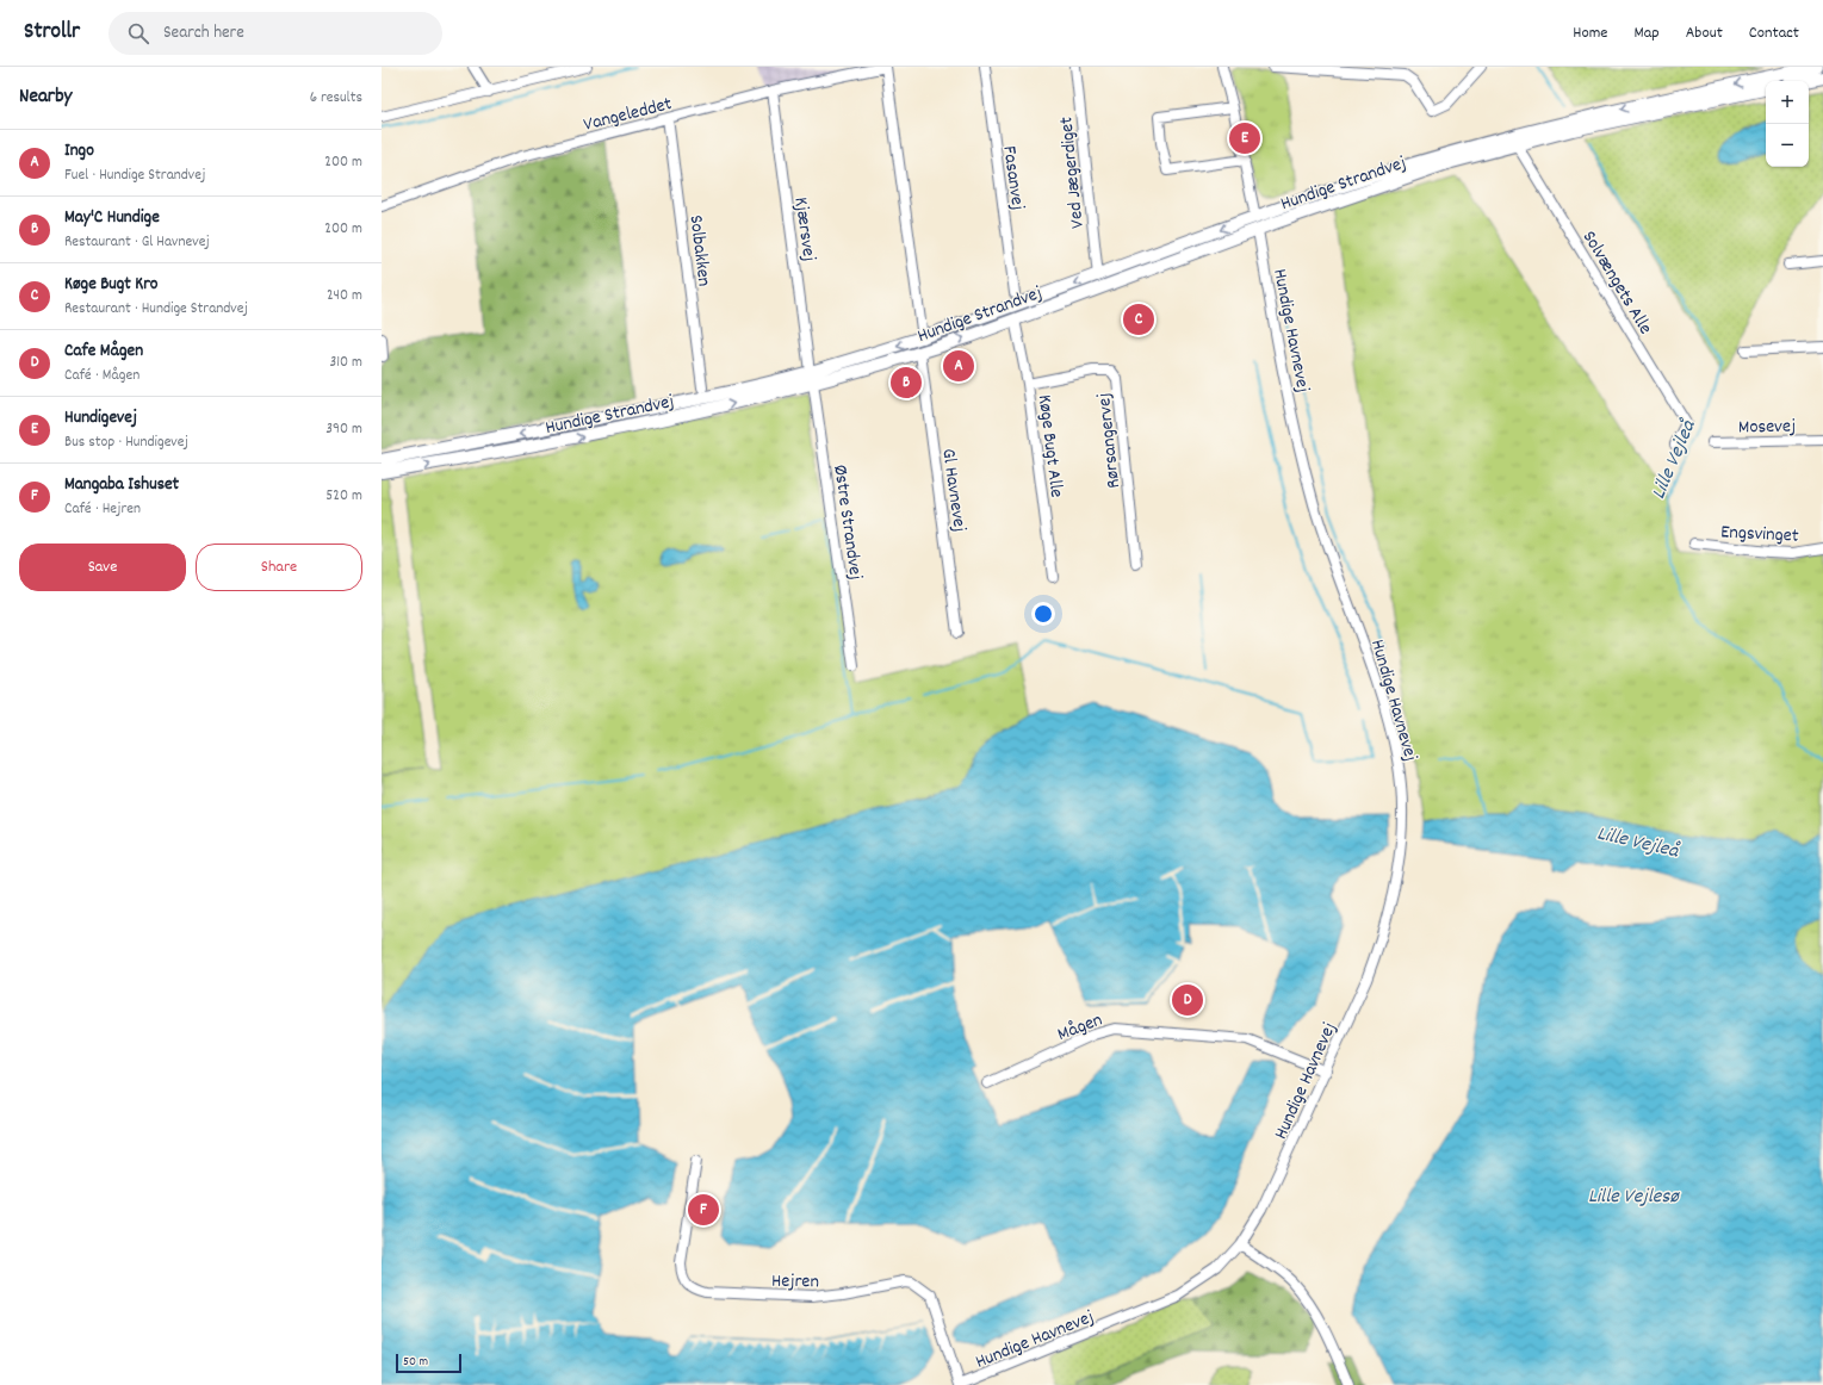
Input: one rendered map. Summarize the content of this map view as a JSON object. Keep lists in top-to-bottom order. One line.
{"streets":{"main road":["Hundige Strandvej"],"street":["Vangeleddet","Ved Jægerdiget","Fasanvej","Kjærsvej","Solbakken","Solvængets Alle","Hundige Havnevej","Mosevej","Rørsangervej","Køge Bugt Alle","Gl Havnevej","Østre Strandvej","Engsvinget","Mågen","Hejren"]},"crossings":[["Vangeleddet","Kjærsvej"],["Vangeleddet","Solbakken"],["Ved Jægerdiget","Hundige Strandvej"],["Hundige Strandvej","Kjærsvej"],["Hundige Strandvej","Solvængets Alle"],["Hundige Strandvej","Hundige Havnevej"],["Hundige Strandvej","Køge Bugt Alle"],["Hundige Strandvej","Gl Havnevej"],["Hundige Strandvej","Østre Strandvej"],["Kjærsvej","Østre Strandvej"],["Hundige Havnevej","Mågen"],["Hundige Havnevej","Hejren"],["Rørsangervej","Køge Bugt Alle"]],"water":["Lille Vejleå","Lille Vejlesø"],"scale_bar":"50 m","page":{"header":"Strollr","search":"Search here","nav":["Home","Map","About","Contact"],"heading":["Nearby","6 results"],"map_buttons":["+","−"],"pins":["E","C","A","B","D","F"],"list":[{"mark":"A","name":"Ingo","note":"Fuel · Hundige Strandvej","value":"200 m"},{"mark":"B","name":"May'C Hundige","note":"Restaurant · Gl Havnevej","value":"200 m"},{"mark":"C","name":"Køge Bugt Kro","note":"Restaurant · Hundige Strandvej","value":"240 m"},{"mark":"D","name":"Cafe Mågen","note":"Café · Mågen","value":"310 m"},{"mark":"E","name":"Hundigevej","note":"Bus stop · Hundigevej","value":"390 m"},{"mark":"F","name":"Mangaba Ishuset","note":"Café · Hejren","value":"520 m"}],"buttons":["Save","Share"],"scale":"50 m"}}
